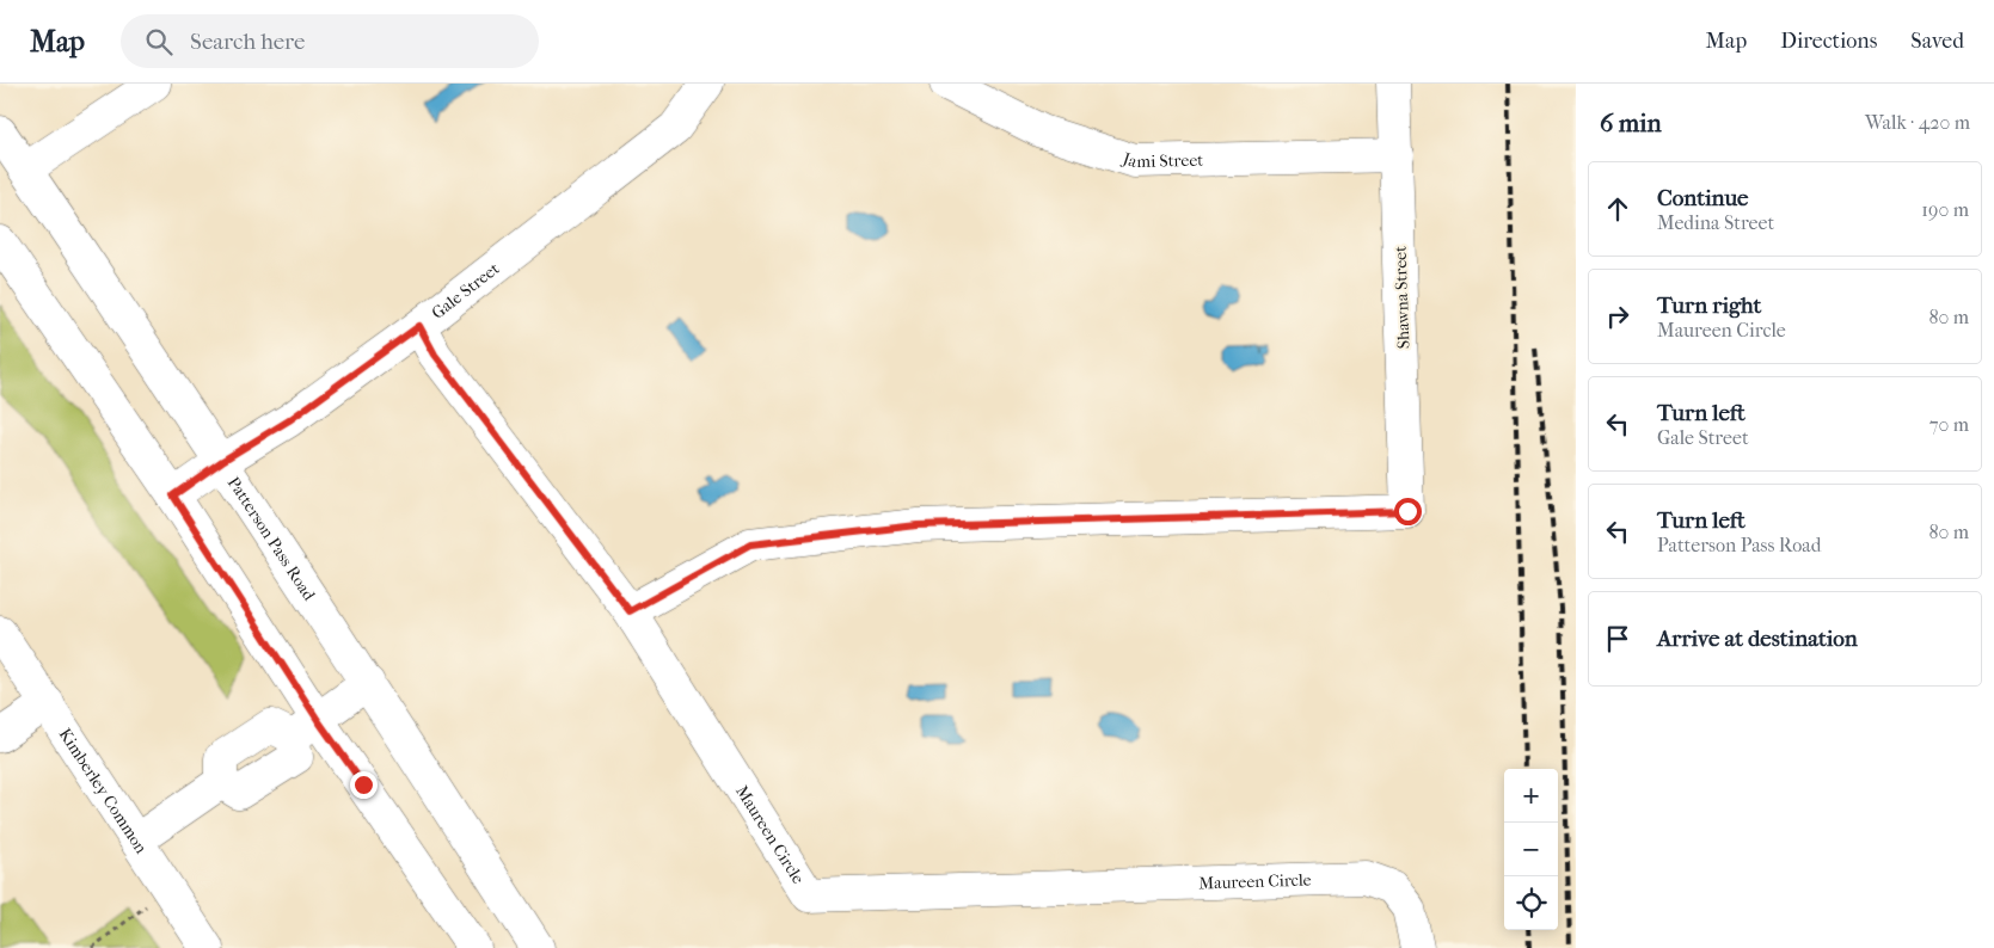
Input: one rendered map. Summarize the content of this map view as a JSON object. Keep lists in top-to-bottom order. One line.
{"streets":{"street":["Jami Street","Gale Street","Shawna Street","Patterson Pass Road","Kimberley Common","Maureen Circle"]},"crossings":[["Jami Street","Shawna Street"],["Gale Street","Patterson Pass Road"],["Gale Street","Maureen Circle"],["Shawna Street","Maureen Circle"]],"page":{"header":"Map","search":"Search here","nav":["Map","Directions","Saved"],"heading":["6 min","Walk · 420 m"],"list":[["Continue","Medina Street","190 m"],["Turn right","Maureen Circle","80 m"],["Turn left","Gale Street","70 m"],["Turn left","Patterson Pass Road","80 m"],"Arrive at destination"],"map_buttons":["+","−"]}}
